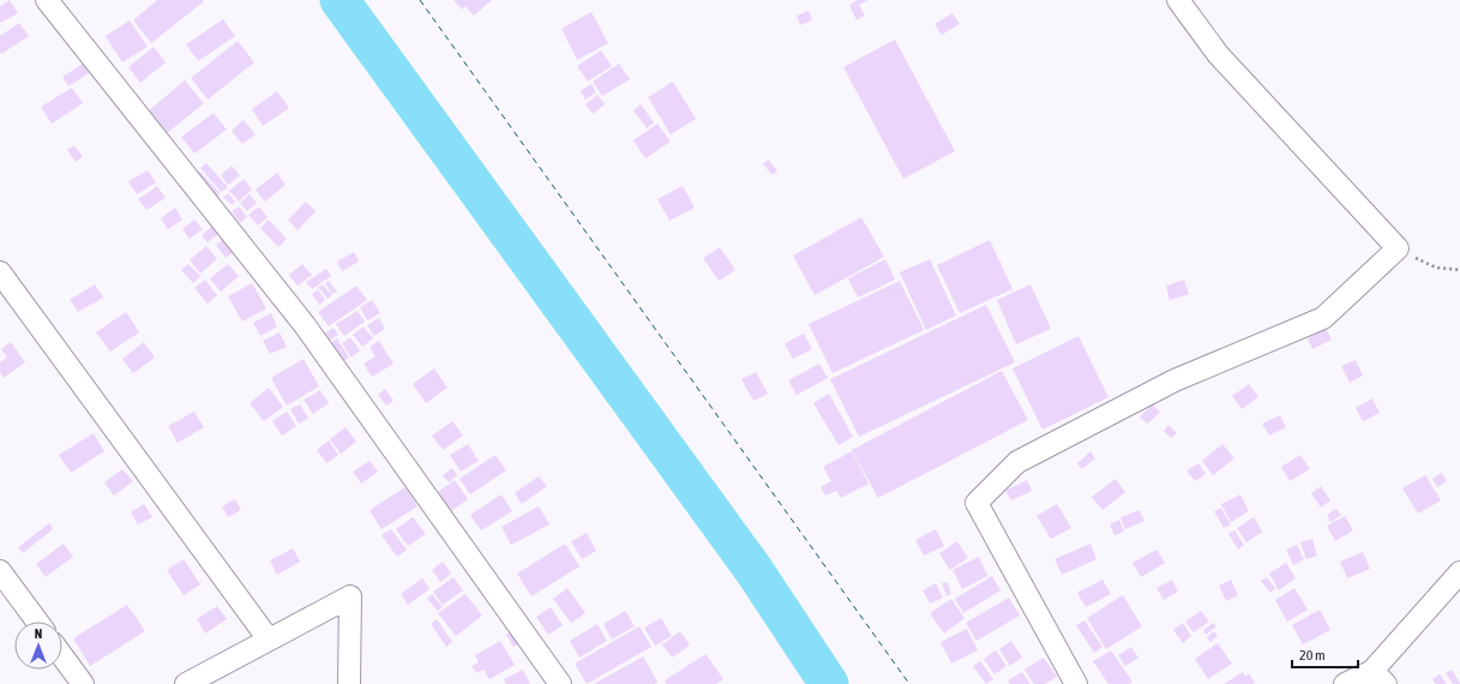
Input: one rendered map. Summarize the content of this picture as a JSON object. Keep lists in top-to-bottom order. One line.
{"scale_bar":"20 m","north":"top"}
